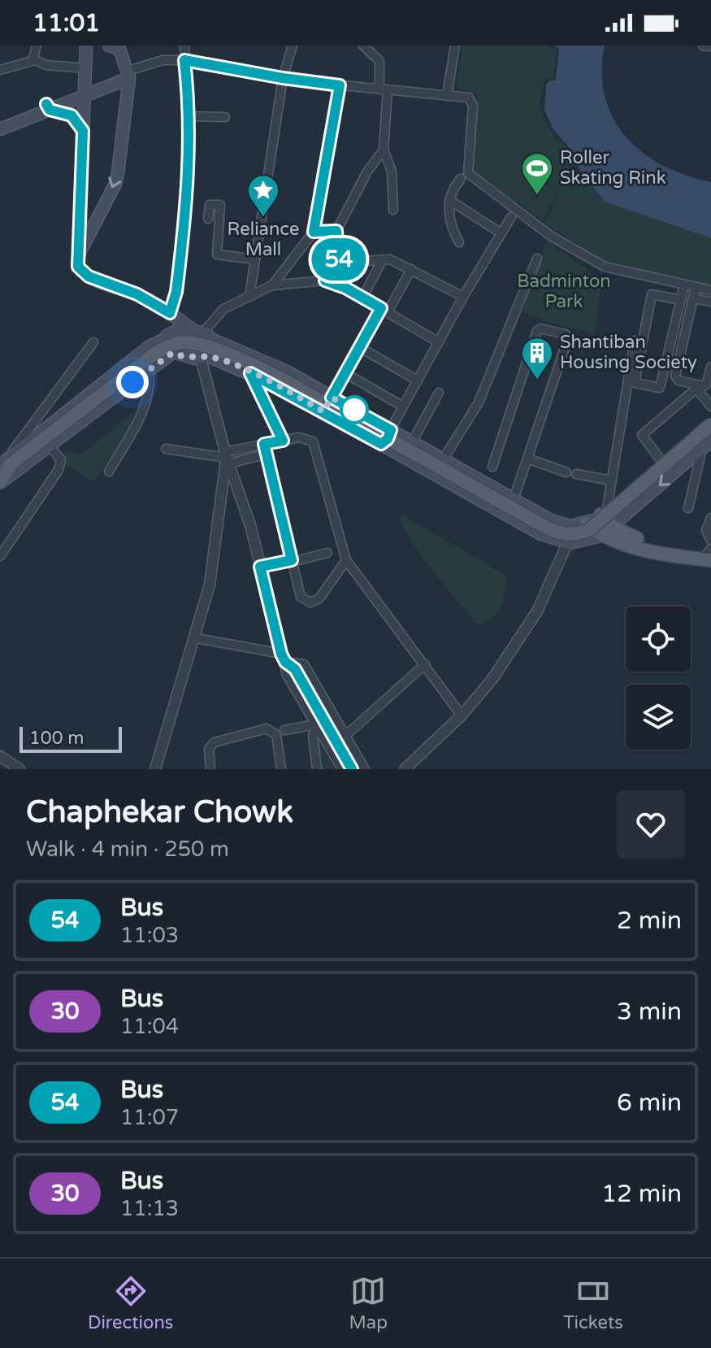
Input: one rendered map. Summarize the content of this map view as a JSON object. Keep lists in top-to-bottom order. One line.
{"parks":["Badminton Park"],"places":{"sports":["Roller Skating Rink"],"place":["Reliance Mall"],"building":["Shantiban Housing Society"]},"lines":["bus line 54"],"scale_bar":"100 m","page":{"status":"11:01","on_map":"54","scale":"100 m","heading":["Chaphekar Chowk","Walk · 4 min · 250 m"],"list":[{"mark":"54","name":"Bus","note":"11:03","value":"2 min"},{"mark":"30","name":"Bus","note":"11:04","value":"3 min"},{"mark":"54","name":"Bus","note":"11:07","value":"6 min"},{"mark":"30","name":"Bus","note":"11:13","value":"12 min"}],"tabs":["Directions","Map","Tickets"]}}
